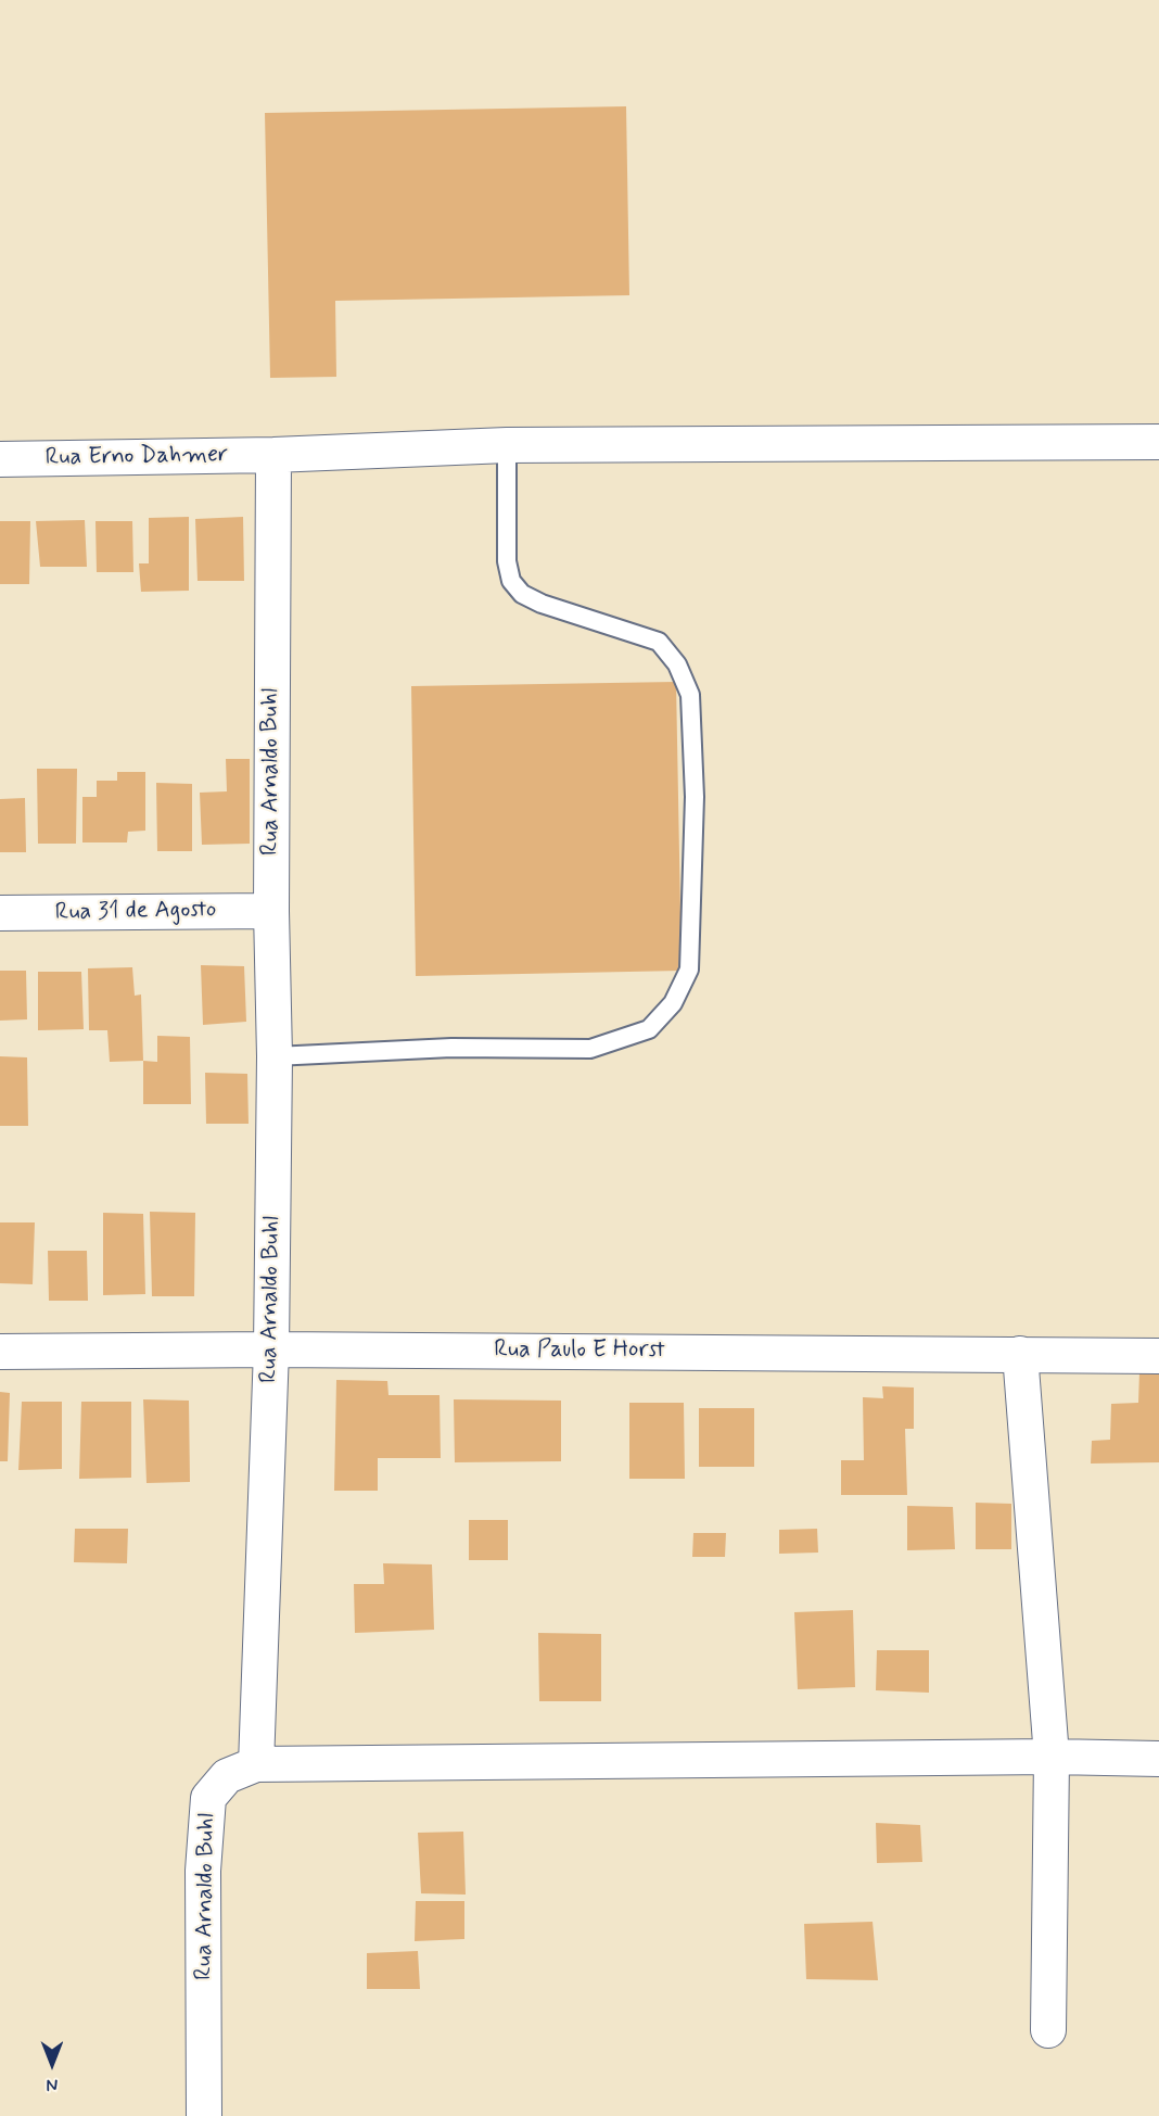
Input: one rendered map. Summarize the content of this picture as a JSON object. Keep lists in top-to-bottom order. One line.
{"streets":{"street":["Rua Erno Dahmer","Rua Arnaldo Buhl","Rua 31 de Agosto","Rua Paulo E Horst"]},"crossings":[["Rua Erno Dahmer","Rua Arnaldo Buhl"],["Rua Arnaldo Buhl","Rua 31 de Agosto"],["Rua Arnaldo Buhl","Rua Paulo E Horst"]],"north":"bottom"}
